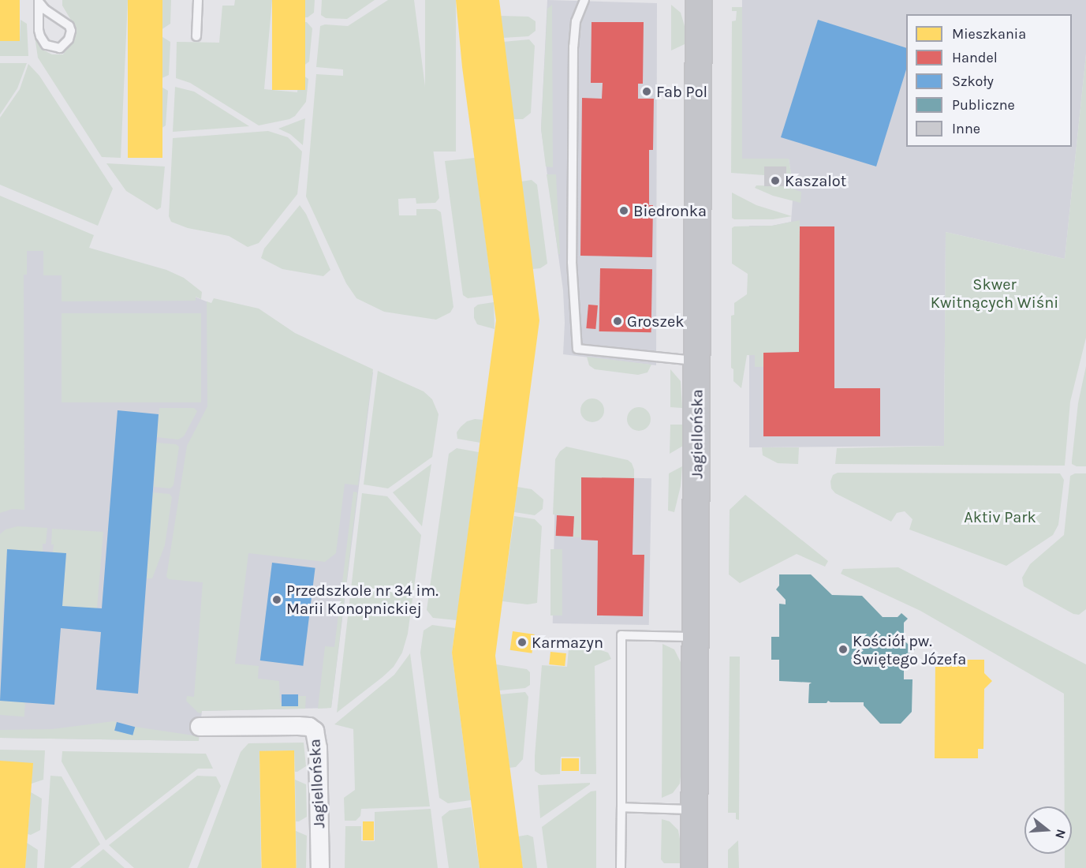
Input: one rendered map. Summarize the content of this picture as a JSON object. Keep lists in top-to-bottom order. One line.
{"streets":{"street":["Jagiellońska"]},"parks":["Skwer Kwitnących Wiśni","Aktiv Park"],"places":["Fab Pol","Kaszalot","Biedronka","Groszek","Przedszkole nr 34 im. Marii Konopnickiej","Karmazyn","Kościół pw. Świętego Józefa"],"legend":["Mieszkania","Handel","Szkoły","Publiczne","Inne"],"north":"right"}
